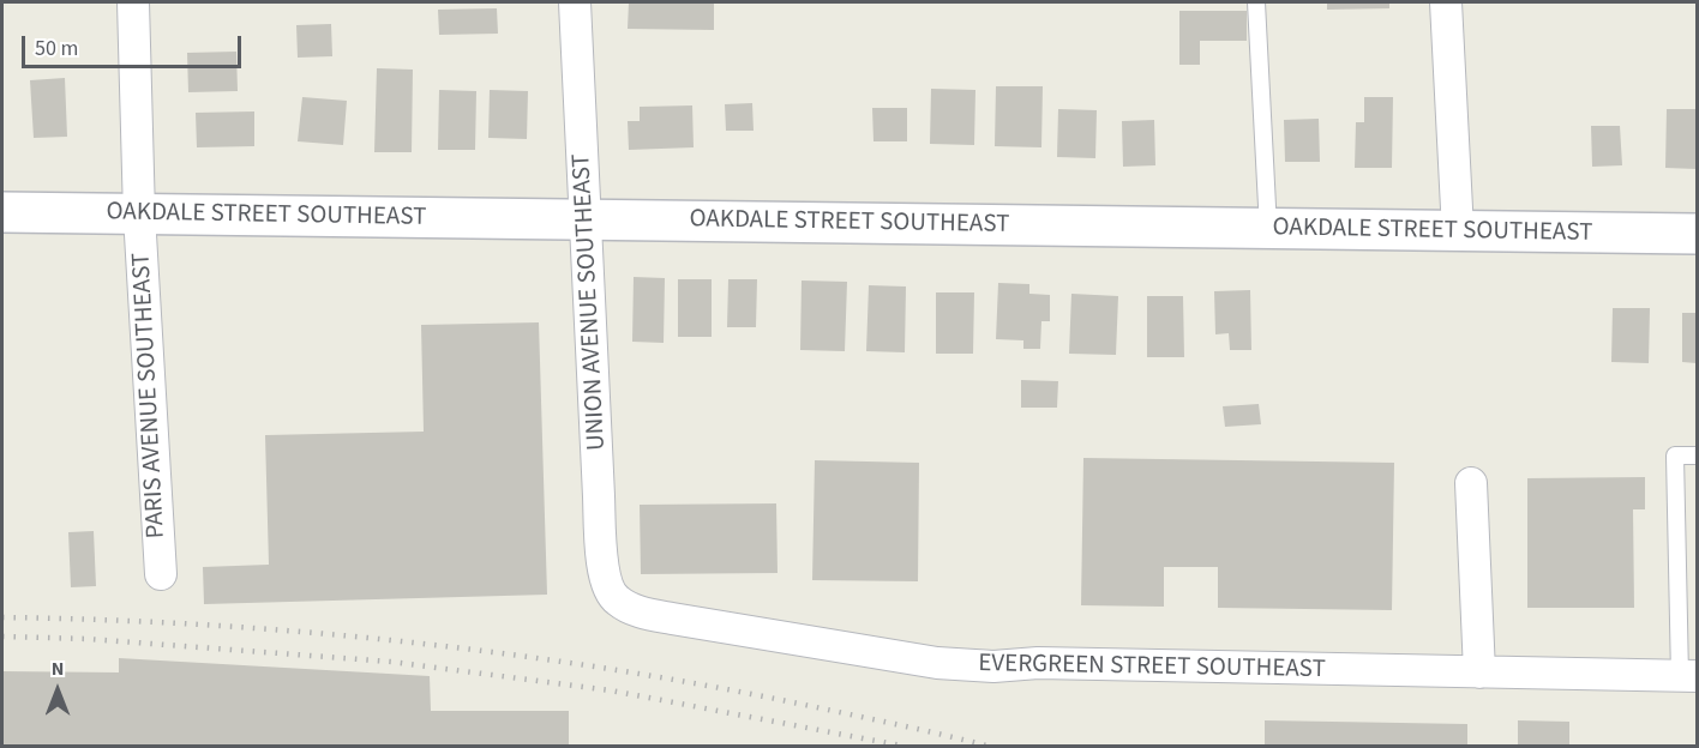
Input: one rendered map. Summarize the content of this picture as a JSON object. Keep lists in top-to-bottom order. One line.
{"streets":{"street":["OAKDALE STREET SOUTHEAST","UNION AVENUE SOUTHEAST","PARIS AVENUE SOUTHEAST","EVERGREEN STREET SOUTHEAST"]},"crossings":[["OAKDALE STREET SOUTHEAST","UNION AVENUE SOUTHEAST"],["OAKDALE STREET SOUTHEAST","PARIS AVENUE SOUTHEAST"],["UNION AVENUE SOUTHEAST","EVERGREEN STREET SOUTHEAST"]],"scale_bar":"50 m","north":"top"}
